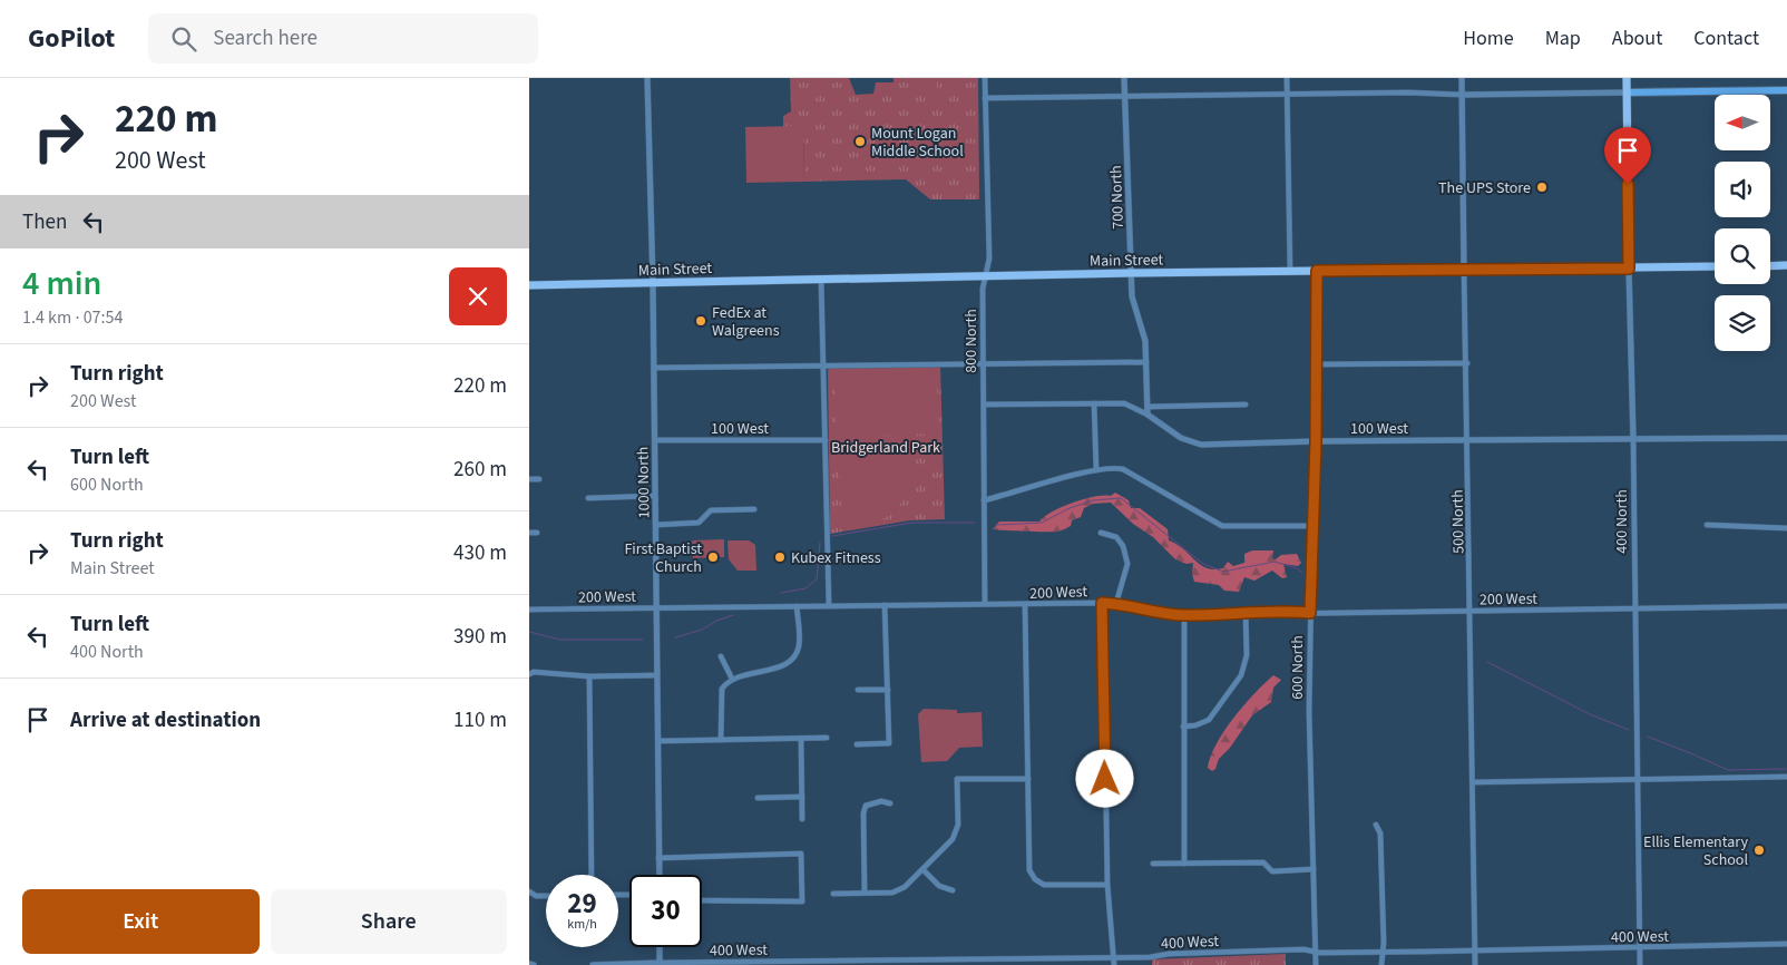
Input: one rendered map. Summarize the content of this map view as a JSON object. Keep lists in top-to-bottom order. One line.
{"streets":{"main road":["Main Street","400 North"],"street":["700 North","800 North","100 West","1000 North","500 North","200 West","600 North","400 West"]},"crossings":[["700 North","Main Street"],["700 North","100 West"],["Main Street","800 North"],["Main Street","1000 North"],["Main Street","500 North"],["Main Street","400 North"],["Main Street","600 North"],["800 North","100 West"],["800 North","200 West"],["100 West","1000 North"],["100 West","500 North"],["100 West","400 North"],["100 West","600 North"],["1000 North","200 West"],["500 North","200 West"],["500 North","400 West"],["400 North","200 West"],["400 North","400 West"],["200 West","600 North"],["600 North","400 West"]],"parks":["Bridgerland Park"],"places":["Mount Logan Middle School","The UPS Store","FedEx at Walgreens","First Baptist Church","Kubex Fitness","Ellis Elementary School"],"north":"left","page":{"header":"GoPilot","search":"Search here","nav":["Home","Map","About","Contact"],"turn":["220 m","200 West"],"then":"Then","heading":["4 min","1.4 km · 07:54"],"list":[{"name":"Turn right","note":"200 West","value":"220 m"},{"name":"Turn left","note":"600 North","value":"260 m"},{"name":"Turn right","note":"Main Street","value":"430 m"},{"name":"Turn left","note":"400 North","value":"390 m"},{"name":"Arrive at destination","value":"110 m"}],"speed":"29 km/h","limit":"30","buttons":["Exit","Share"]}}
